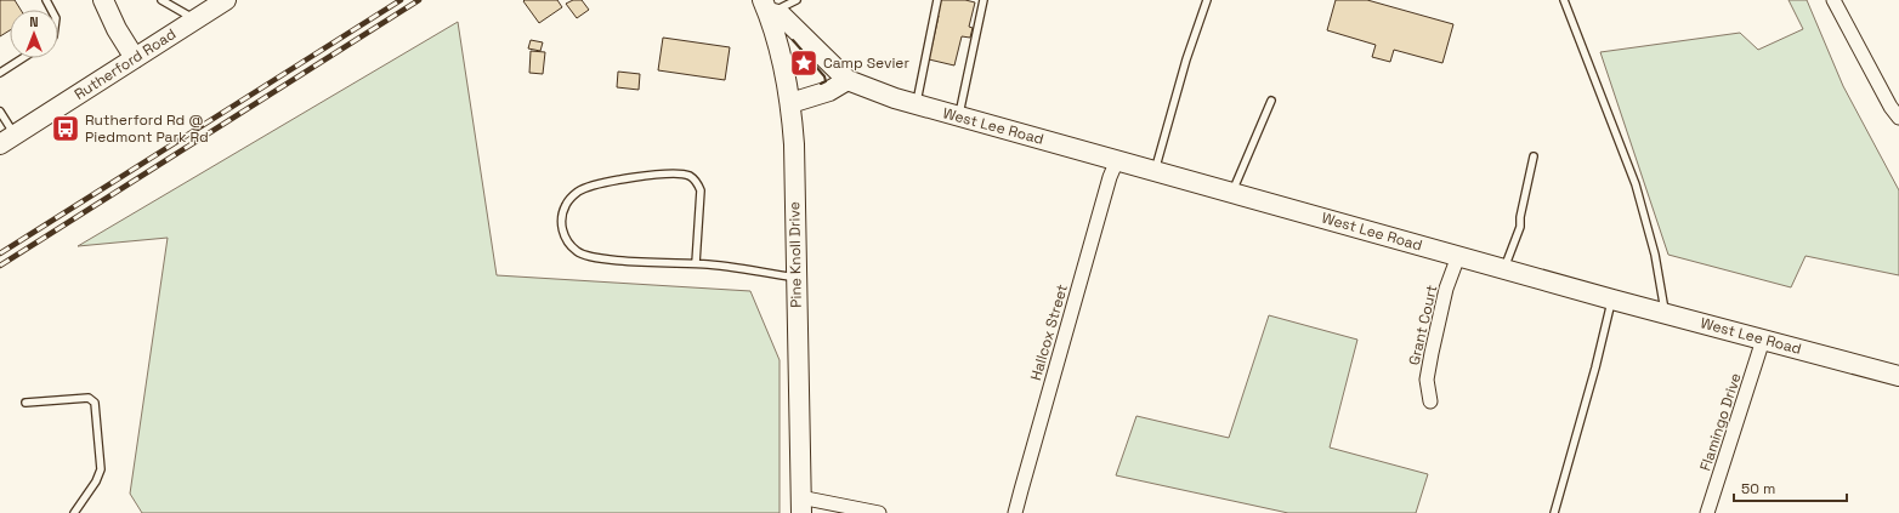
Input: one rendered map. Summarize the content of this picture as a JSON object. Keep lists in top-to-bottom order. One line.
{"streets":{"street":["Rutherford Road","West Lee Road","Pine Knoll Drive","Grant Court","Hallcox Street","Flamingo Drive"]},"crossings":[["West Lee Road","Pine Knoll Drive"],["West Lee Road","Grant Court"],["West Lee Road","Hallcox Street"],["West Lee Road","Flamingo Drive"]],"places":{"place":["Camp Sevier"],"bus stop":["Rutherford Rd @ Piedmont Park Rd"]},"scale_bar":"50 m","north":"top"}
